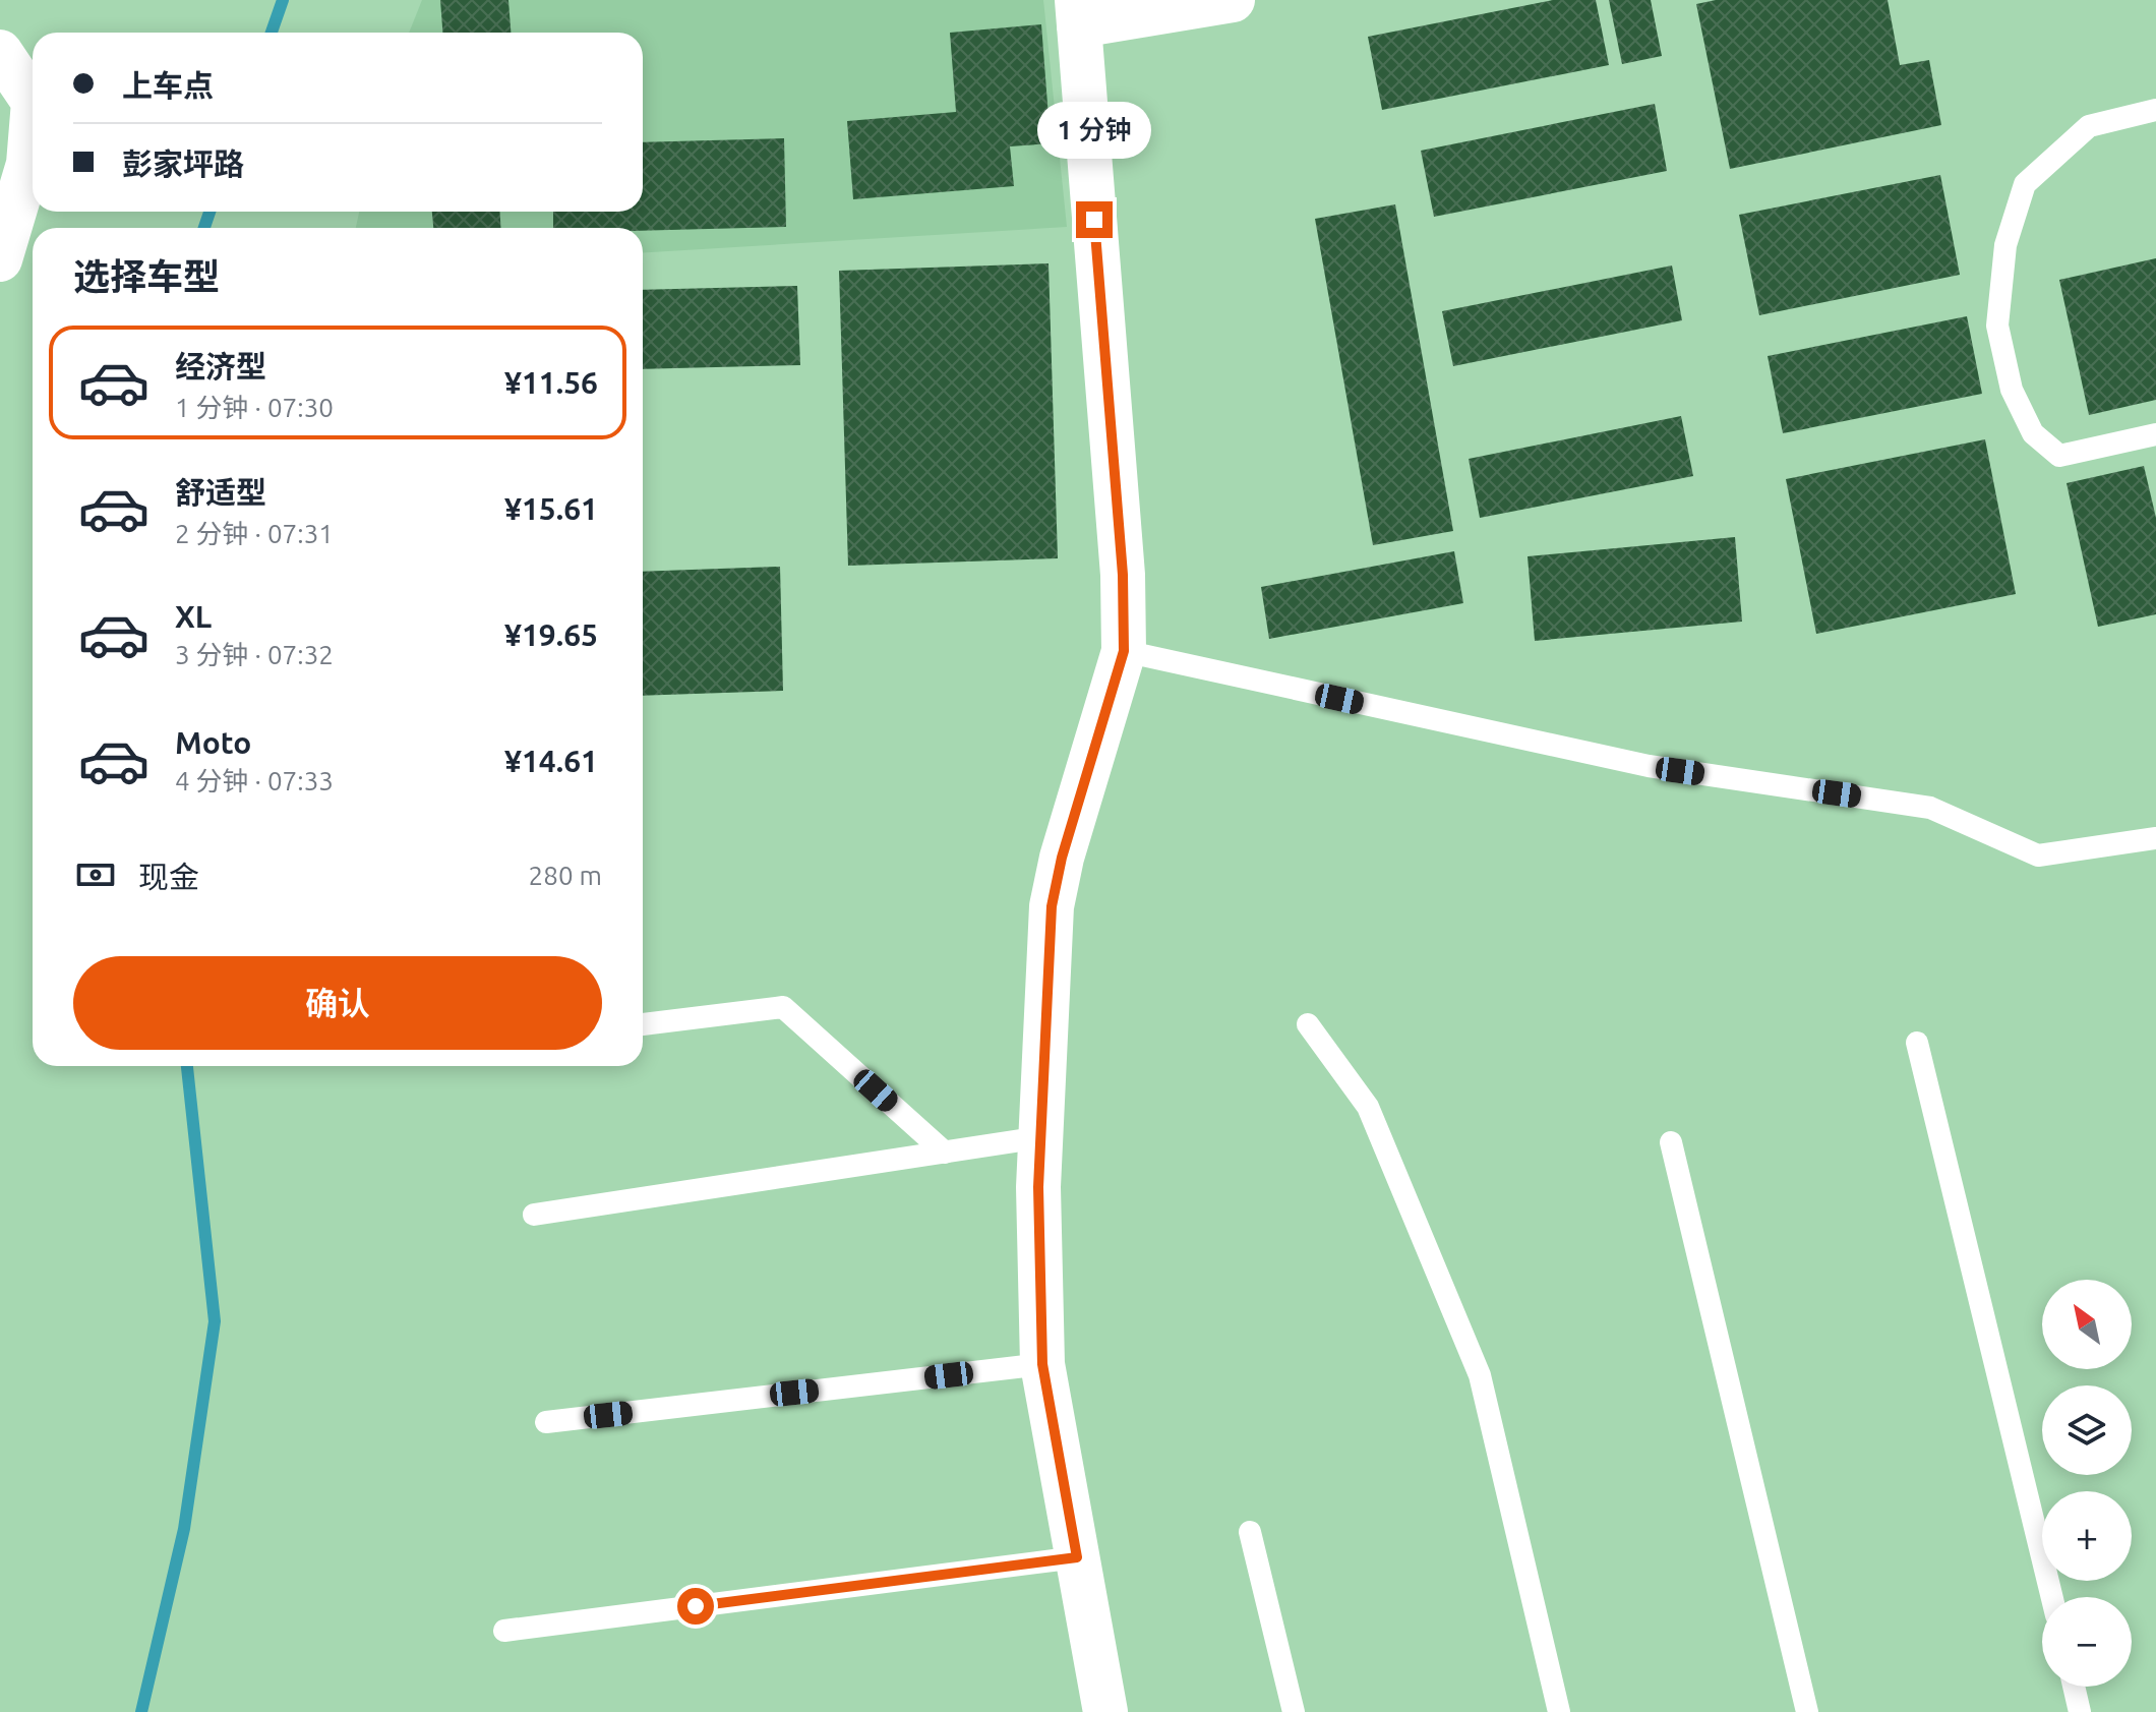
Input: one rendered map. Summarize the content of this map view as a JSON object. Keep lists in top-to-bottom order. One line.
{"north":"top left","page":{"banner":["上车点","彭家坪路"],"bubble":"1 分钟","heading":"选择车型","list":[{"name":"经济型","note":"1 分钟 · 07:30","value":"¥11.56"},{"name":"舒适型","note":"2 分钟 · 07:31","value":"¥15.61"},{"name":"XL","note":"3 分钟 · 07:32","value":"¥19.65"},{"name":"Moto","note":"4 分钟 · 07:33","value":"¥14.61"}],"pay":["现金","280 m"],"buttons":"确认","map_buttons":["+","−"]}}
